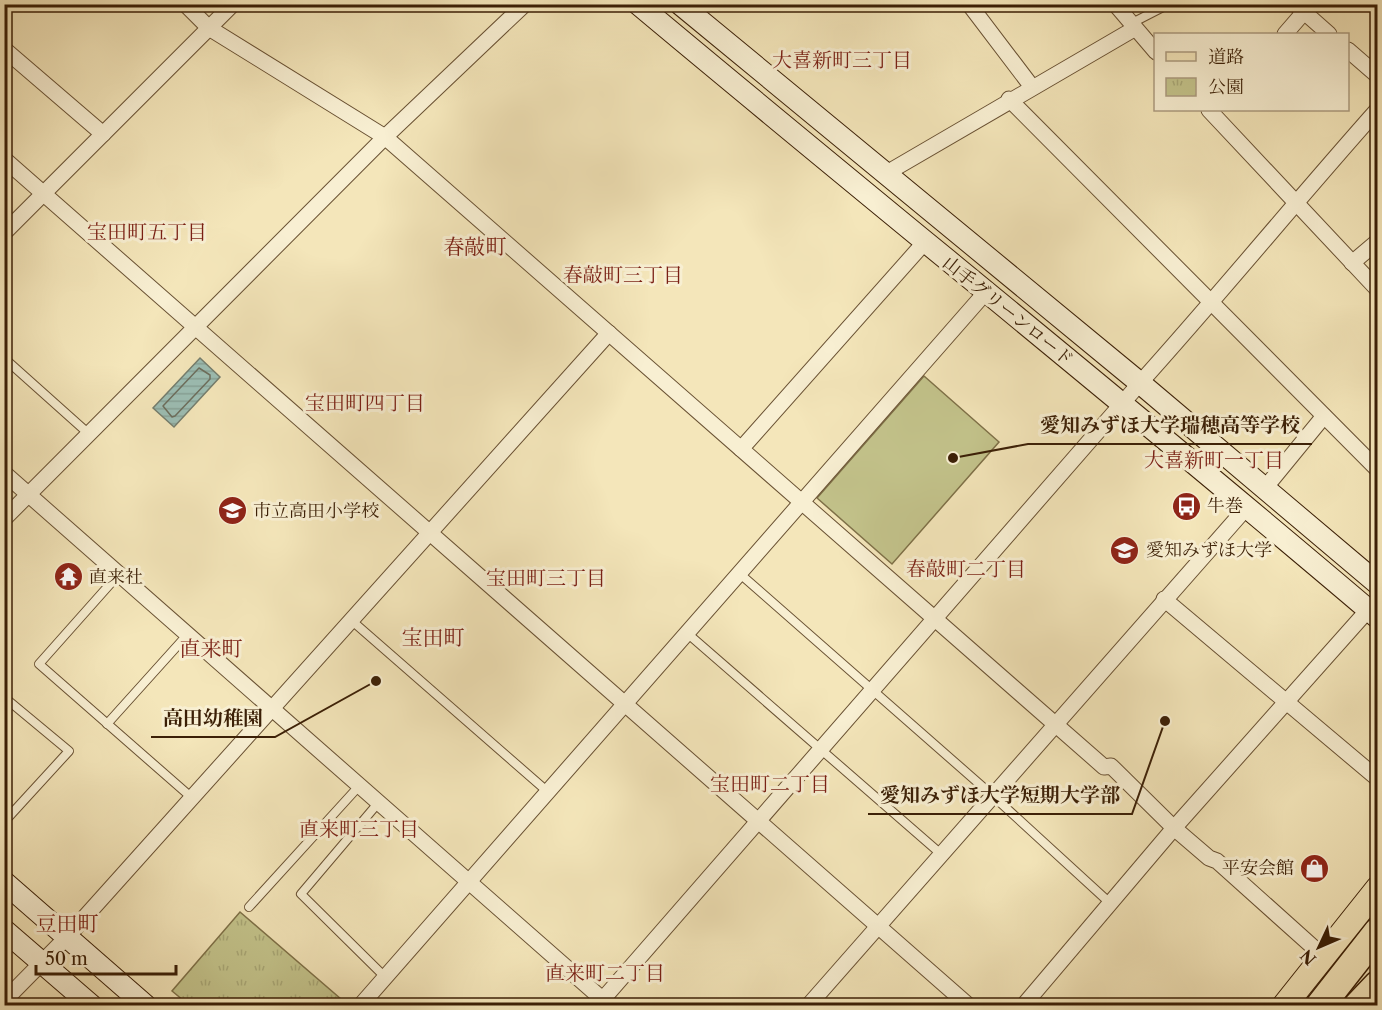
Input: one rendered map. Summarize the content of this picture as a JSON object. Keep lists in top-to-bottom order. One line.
{"streets":{"street":["山手グリーンロード"]},"districts":["大喜新町三丁目","宝田町五丁目","春敲町","春敲町三丁目","宝田町四丁目","大喜新町一丁目","春敲町二丁目","宝田町三丁目","宝田町","直来町","宝田町二丁目","直来町三丁目","豆田町","直来町二丁目"],"places":{"other":["愛知みずほ大学瑞穂高等学校","高田幼稚園","愛知みずほ大学短期大学部"],"bus stop":["牛巻"],"school or university":["市立高田小学校","愛知みずほ大学"],"temple":["直来社"],"shop":["平安会館"]},"legend":["道路","公園"],"scale_bar":"50 m","north":"bottom left"}
